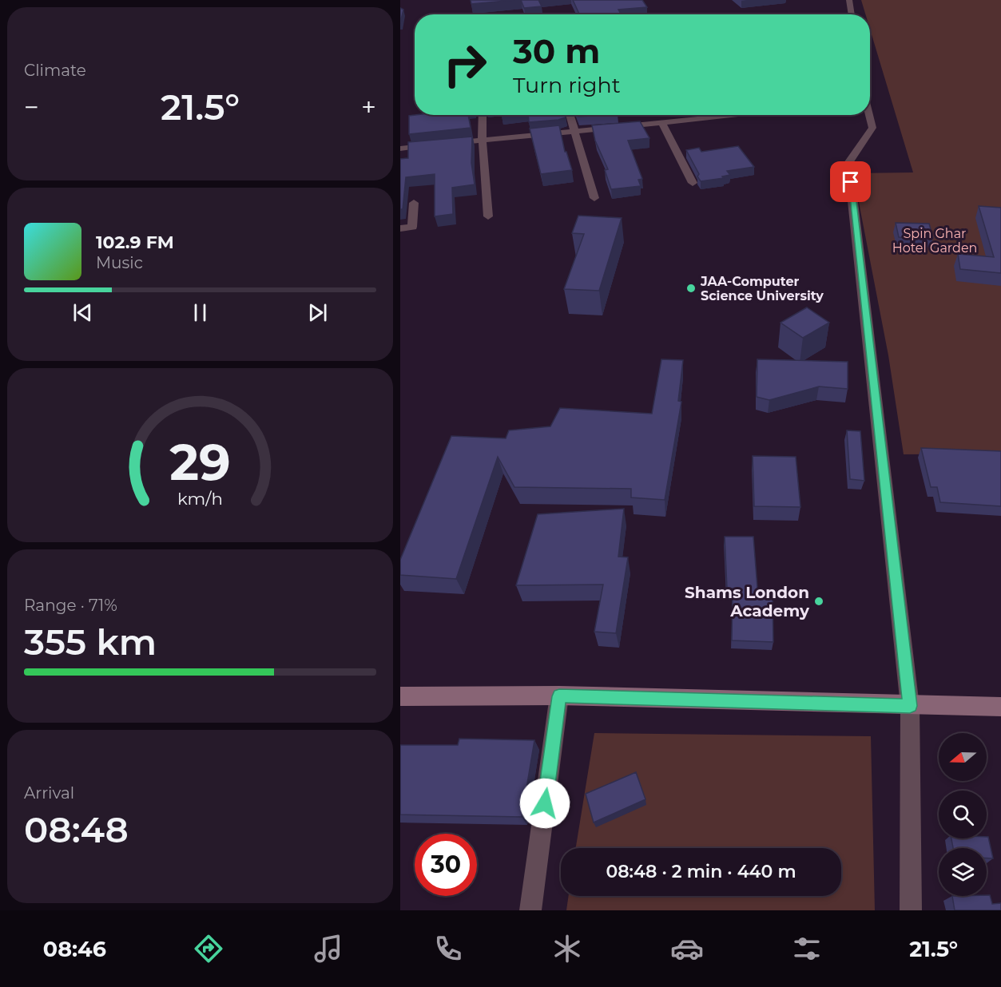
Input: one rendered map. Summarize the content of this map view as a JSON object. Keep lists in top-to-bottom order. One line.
{"parks":["Spin Ghar Hotel Garden"],"places":["JAA-Computer Science University","Shams London Academy"],"north":"left","page":{"tile":["Climate",["Range · 71%","355 km"],["Arrival","08:48"]],"turn":["30 m","Turn right"],"heat":["−","21.5°","+"],"song":["102.9 FM","Music"],"limit":"30","trip":"08:48 · 2 min · 440 m","tabs":["08:46","21.5°"],"gauge":["29","km/h"]}}
